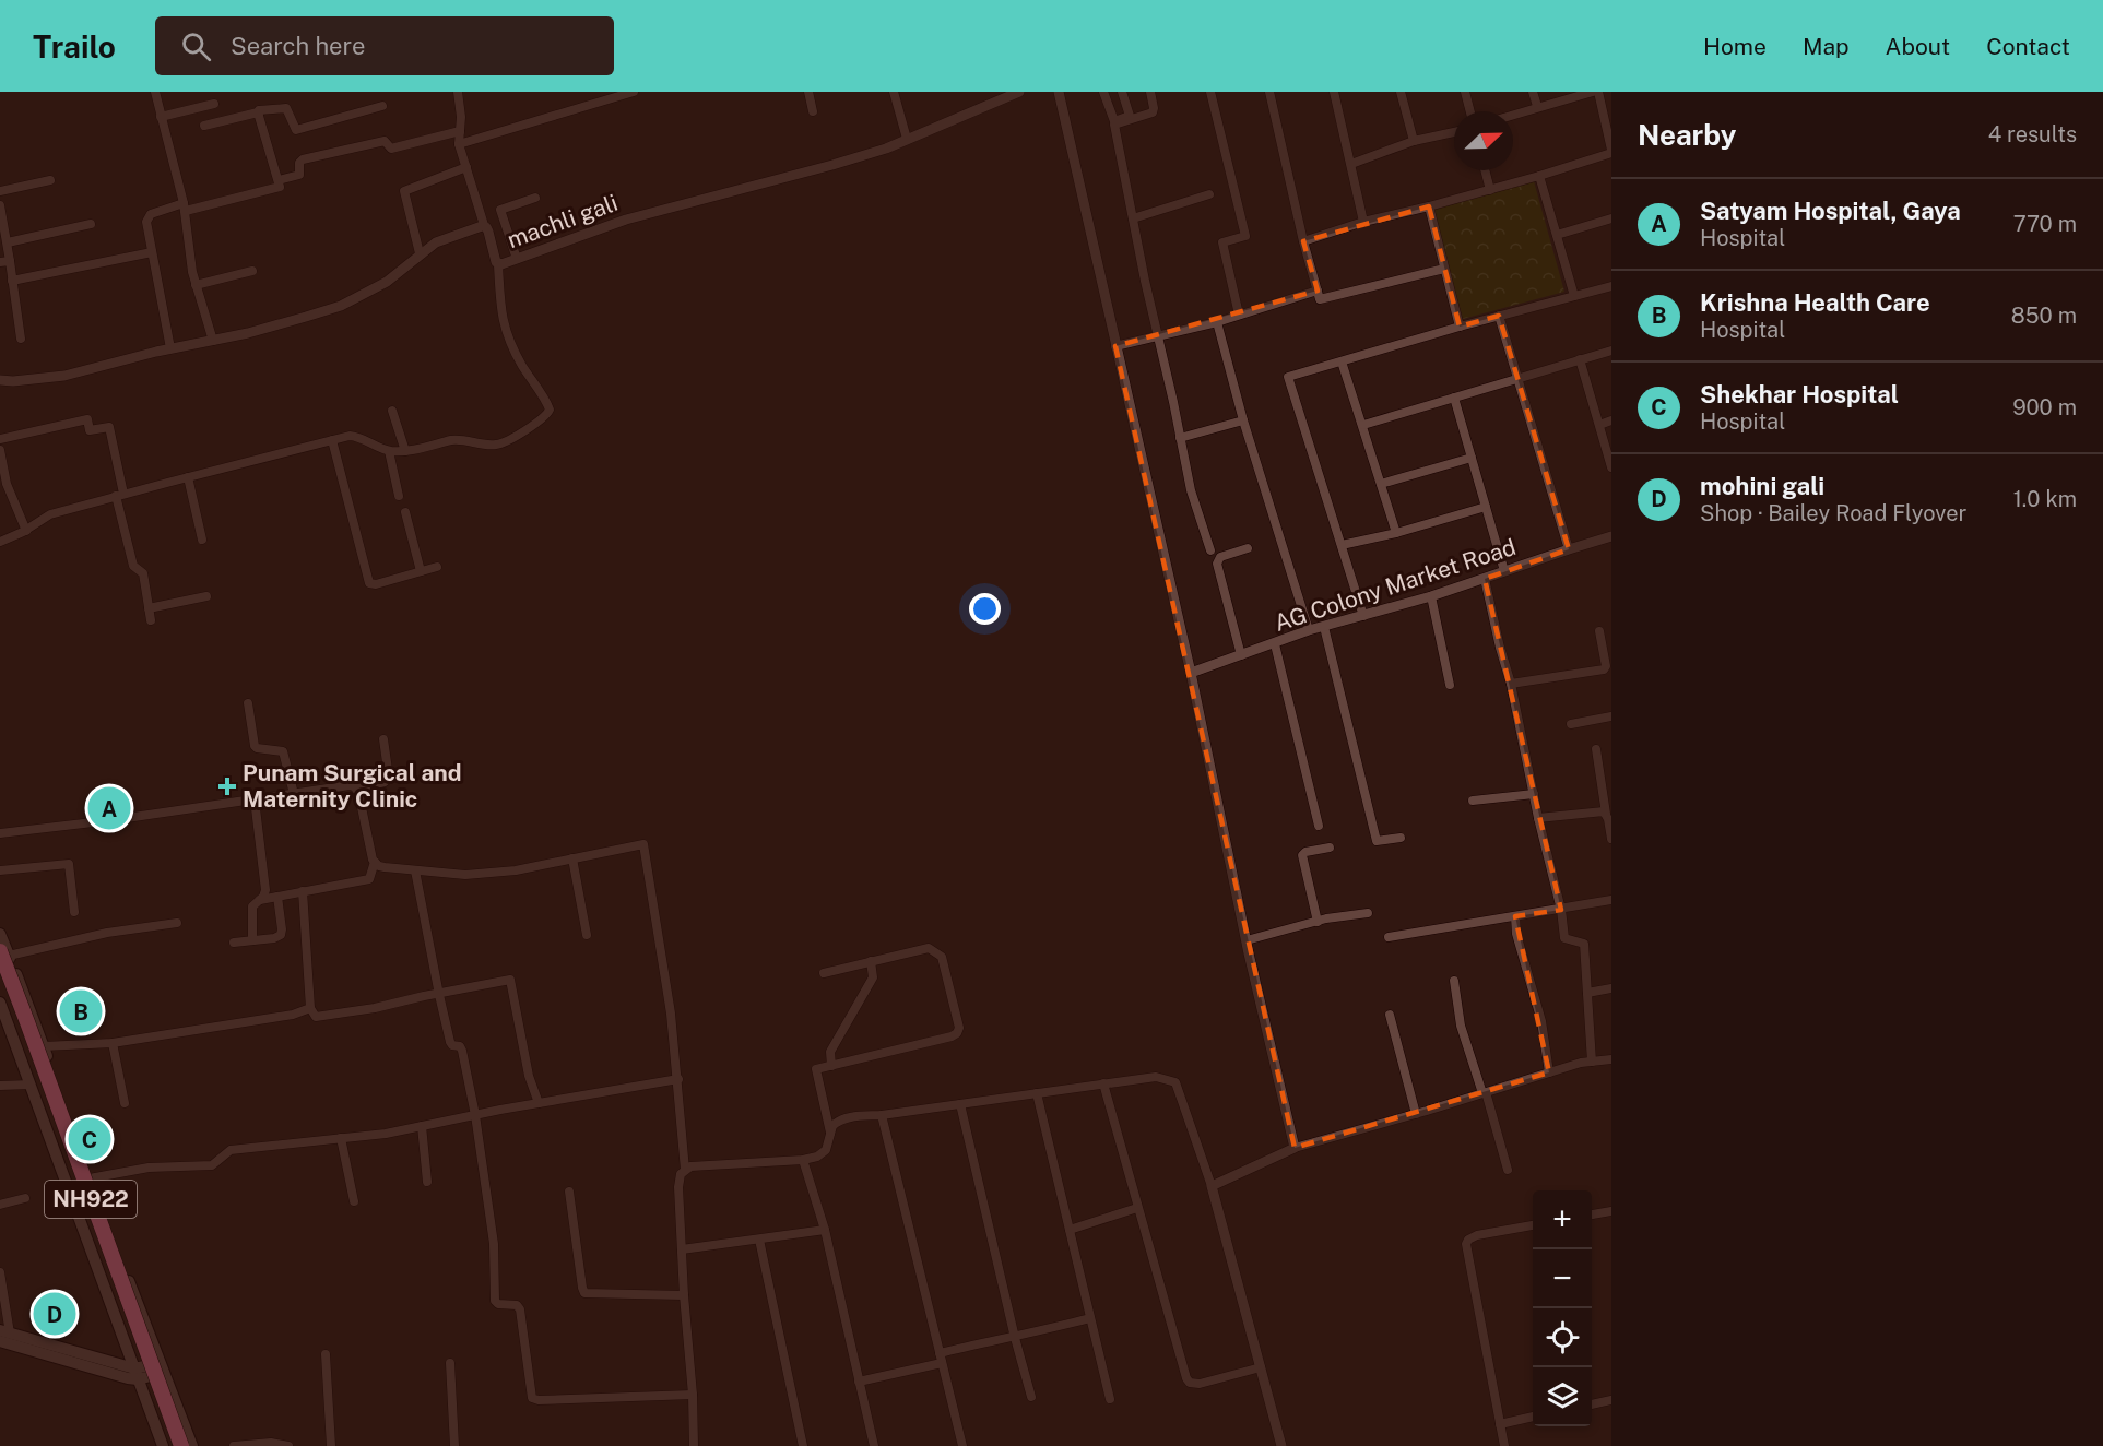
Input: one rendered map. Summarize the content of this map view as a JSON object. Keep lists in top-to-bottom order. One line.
{"streets":{"highway":["NH922"],"street":["machli gali","AG Colony Market Road"]},"places":{"health":["Punam Surgical and Maternity Clinic"]},"north":"top right","page":{"header":"Trailo","search":"Search here","nav":["Home","Map","About","Contact"],"heading":["Nearby","4 results"],"list":[{"mark":"A","name":"Satyam Hospital, Gaya","note":"Hospital","value":"770 m"},{"mark":"B","name":"Krishna Health Care","note":"Hospital","value":"850 m"},{"mark":"C","name":"Shekhar Hospital","note":"Hospital","value":"900 m"},{"mark":"D","name":"mohini gali","note":"Shop · Bailey Road Flyover","value":"1.0 km"}],"pins":["A","B","C","D"],"map_buttons":["+","−"]}}
